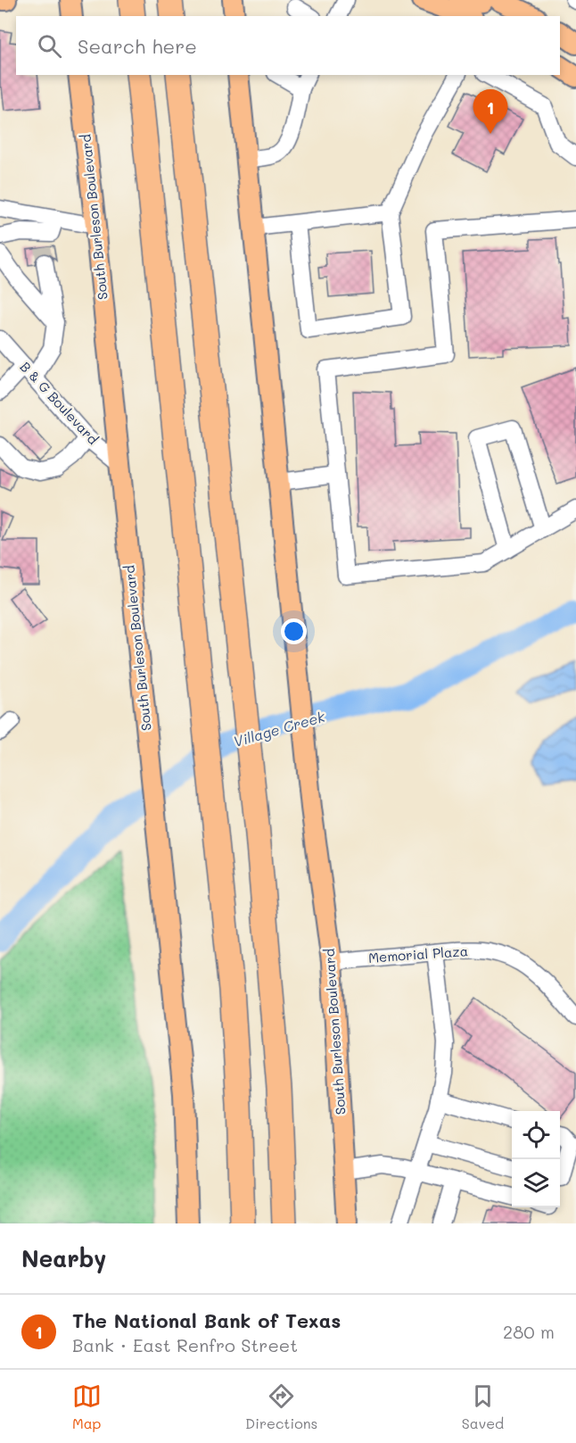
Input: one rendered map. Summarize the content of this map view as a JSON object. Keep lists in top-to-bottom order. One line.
{"streets":{"main road":["South Burleson Boulevard"],"street":["B & G Boulevard","Memorial Plaza"]},"crossings":[["South Burleson Boulevard","B & G Boulevard"],["South Burleson Boulevard","Memorial Plaza"]],"water":["Village Creek"],"page":{"search":"Search here","pins":"1","heading":"Nearby","list":[{"mark":"1","name":"The National Bank of Texas","note":"Bank · East Renfro Street","value":"280 m"}],"nav":["Map","Directions","Saved"]}}
